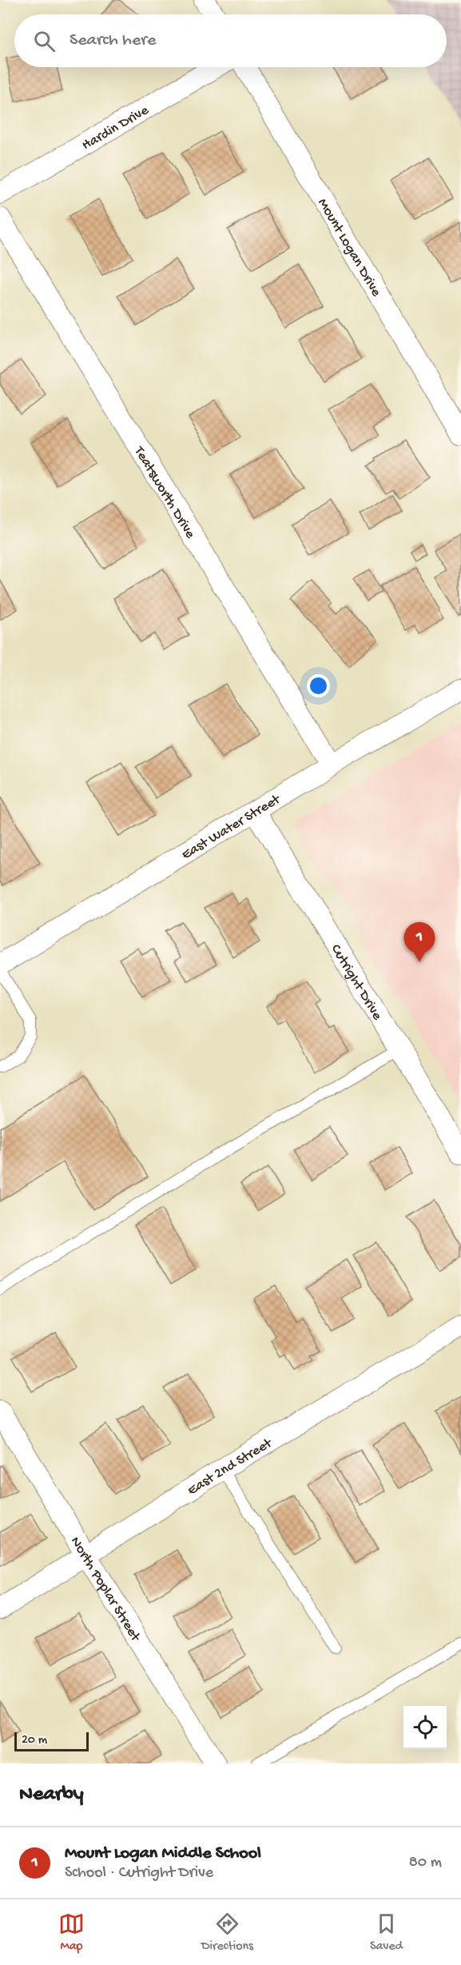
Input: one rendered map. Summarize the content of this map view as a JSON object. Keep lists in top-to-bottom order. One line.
{"streets":{"street":["Hardin Drive","Mount Logan Drive","Teatsworth Drive","East Water Street","Cutright Drive","East 2nd Street","North Poplar Street"]},"crossings":[["Teatsworth Drive","East Water Street"],["East Water Street","Cutright Drive"],["East 2nd Street","North Poplar Street"]],"scale_bar":"20 m","page":{"search":"Search here","pins":"1","scale":"20 m","heading":"Nearby","list":[{"mark":"1","name":"Mount Logan Middle School","note":"School · Cutright Drive","value":"80 m"}],"nav":["Map","Directions","Saved"]}}
